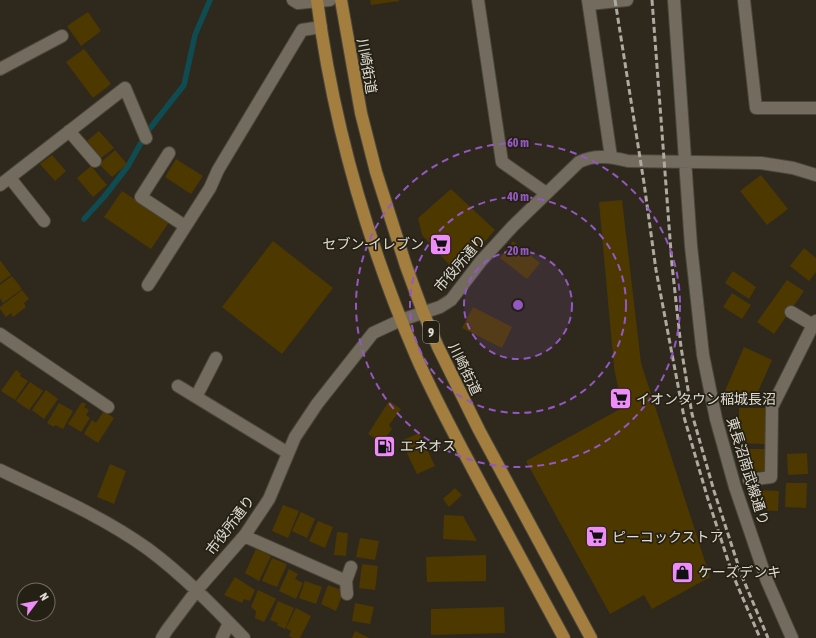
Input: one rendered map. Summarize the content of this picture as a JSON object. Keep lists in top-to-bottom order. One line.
{"streets":{"main road":["川崎街道","9"],"street":["市役所通り","東長沼南武線通り"]},"crossings":[["川崎街道","市役所通り"],["市役所通り","9"],["市役所通り","東長沼南武線通り"]],"places":{"supermarket":["セブン-イレブン","イオンタウン稲城長沼","ピーコックストア"],"fuel station":["エネオス"],"shop":["ケーズデンキ"]},"north":"top right","rings":["60 m","40 m","20 m"]}
